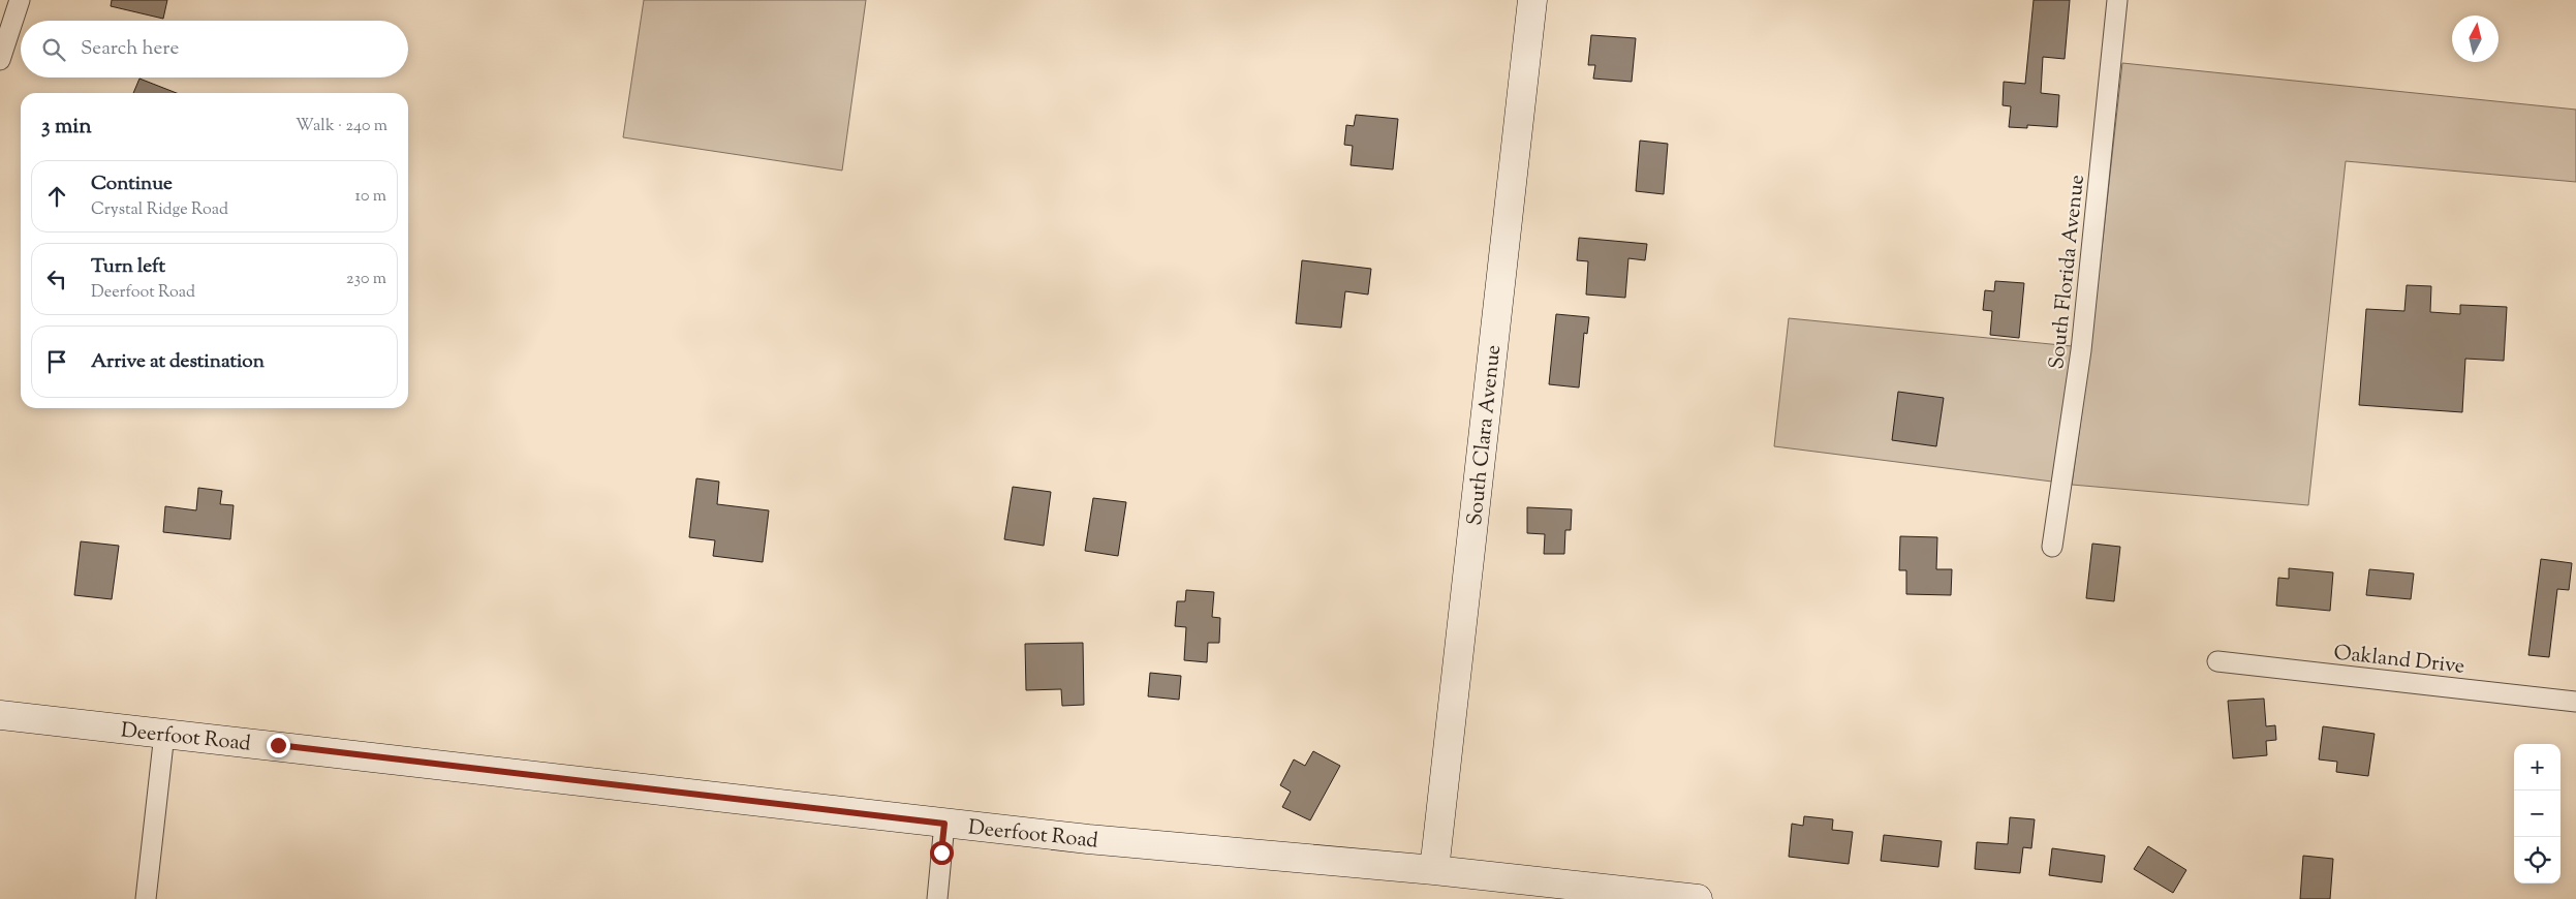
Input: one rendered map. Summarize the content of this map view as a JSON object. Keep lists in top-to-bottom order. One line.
{"streets":{"street":["South Florida Avenue","South Clara Avenue","Oakland Drive","Deerfoot Road"]},"crossings":[["South Clara Avenue","Deerfoot Road"]],"north":"top","page":{"search":"Search here","heading":["3 min","Walk · 240 m"],"list":[["Continue","Crystal Ridge Road","10 m"],["Turn left","Deerfoot Road","230 m"],"Arrive at destination"],"map_buttons":["+","−"]}}
